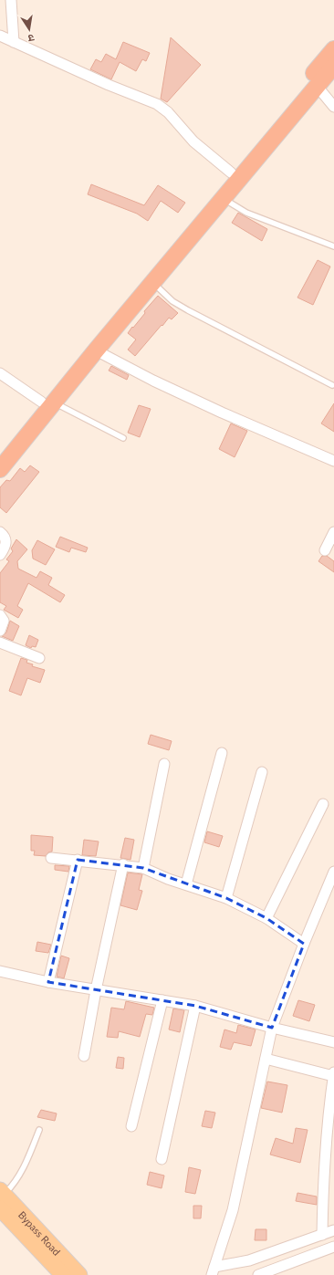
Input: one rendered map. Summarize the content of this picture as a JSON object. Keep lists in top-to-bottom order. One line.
{"streets":{"main road":["Bypass Road"]},"north":"bottom"}
